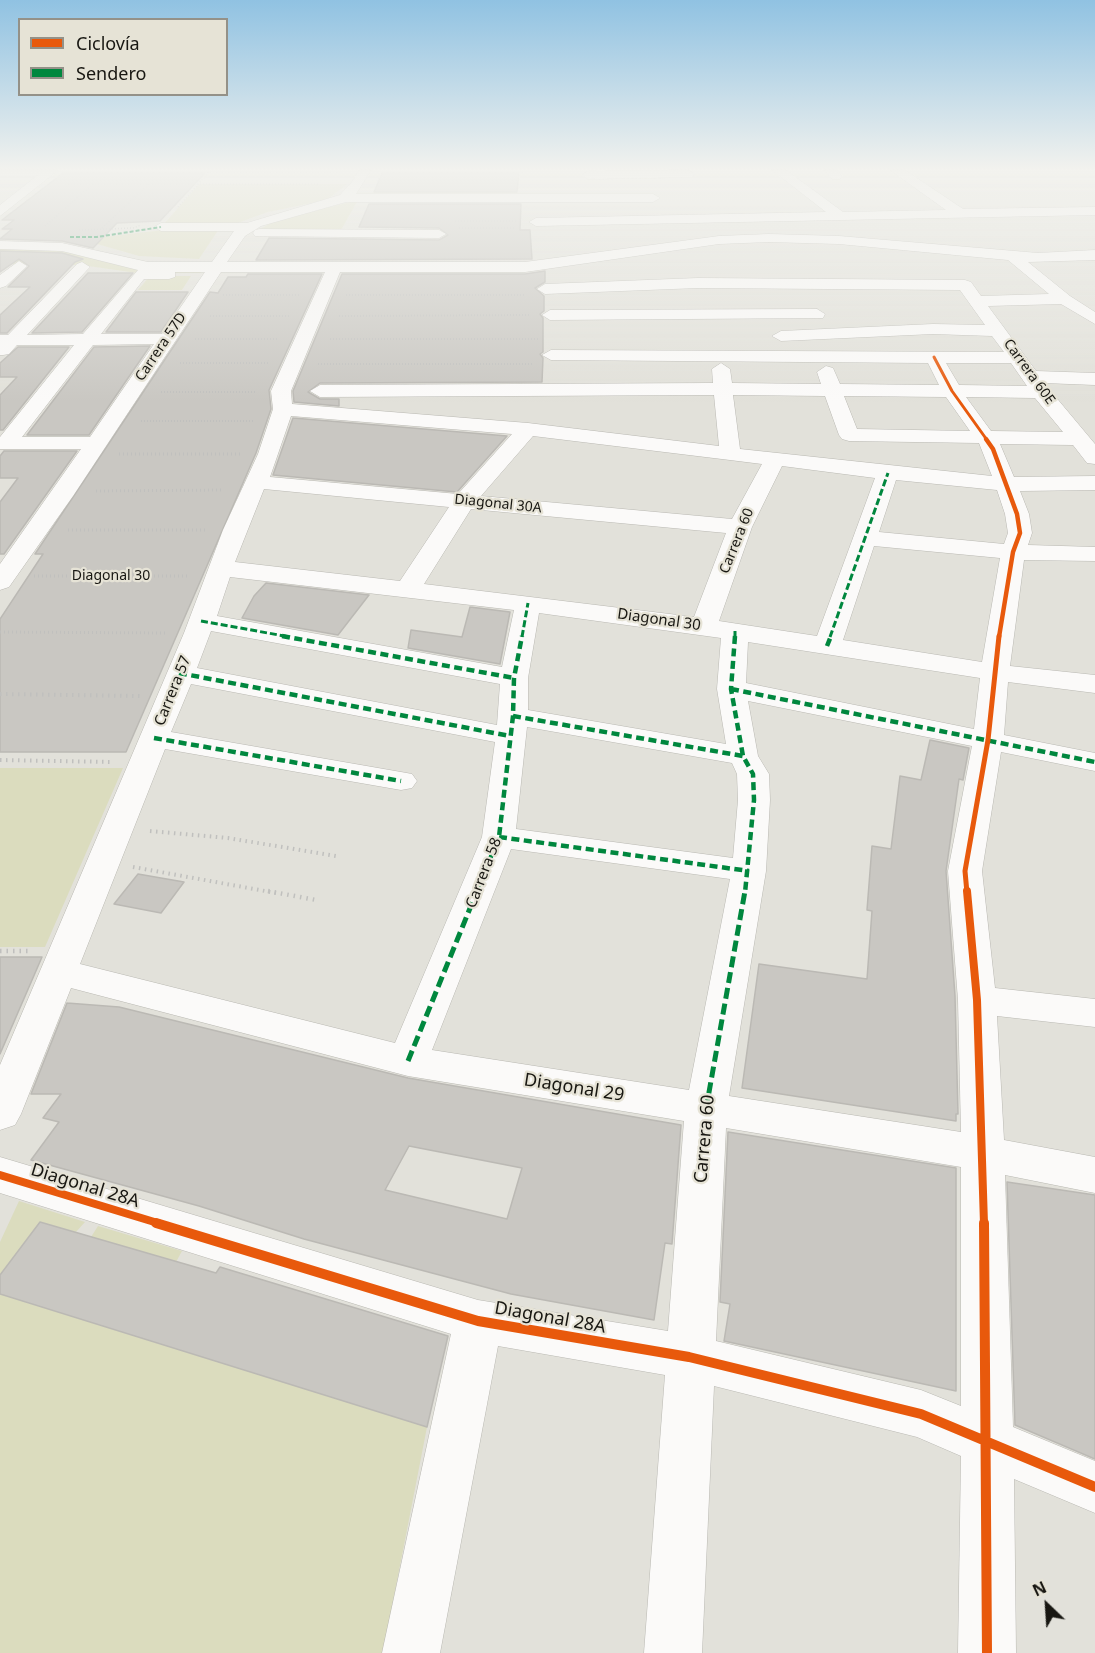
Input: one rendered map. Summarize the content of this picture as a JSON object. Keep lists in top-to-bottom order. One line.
{"streets":{"street":["Carrera 57D","Carrera 60E","Diagonal 30A","Carrera 60","Diagonal 30","Carrera 57","Carrera 58","Diagonal 29","Diagonal 28A"]},"crossings":[["Carrera 57D","Diagonal 30"],["Diagonal 30A","Carrera 60"],["Diagonal 30A","Carrera 57"],["Carrera 60","Diagonal 30"],["Carrera 60","Diagonal 29"],["Carrera 60","Diagonal 28A"],["Diagonal 30","Carrera 57"],["Diagonal 30","Carrera 58"],["Carrera 57","Diagonal 29"],["Carrera 58","Diagonal 29"]],"legend":["Ciclovía","Sendero"],"north":"top left"}
